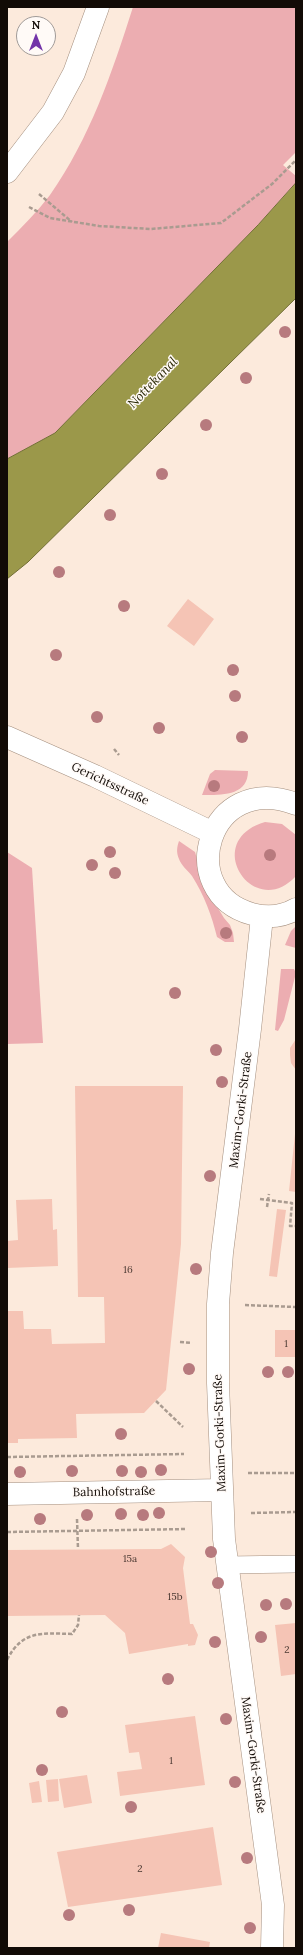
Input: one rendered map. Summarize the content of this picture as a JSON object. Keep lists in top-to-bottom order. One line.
{"streets":{"street":["Gerichtsstraße","Maxim-Gorki-Straße","Bahnhofstraße"]},"crossings":[["Maxim-Gorki-Straße","Bahnhofstraße"]],"water":["Nottekanal"],"house_numbers":["16","1","15a","15b","2","1","2"],"north":"top"}
